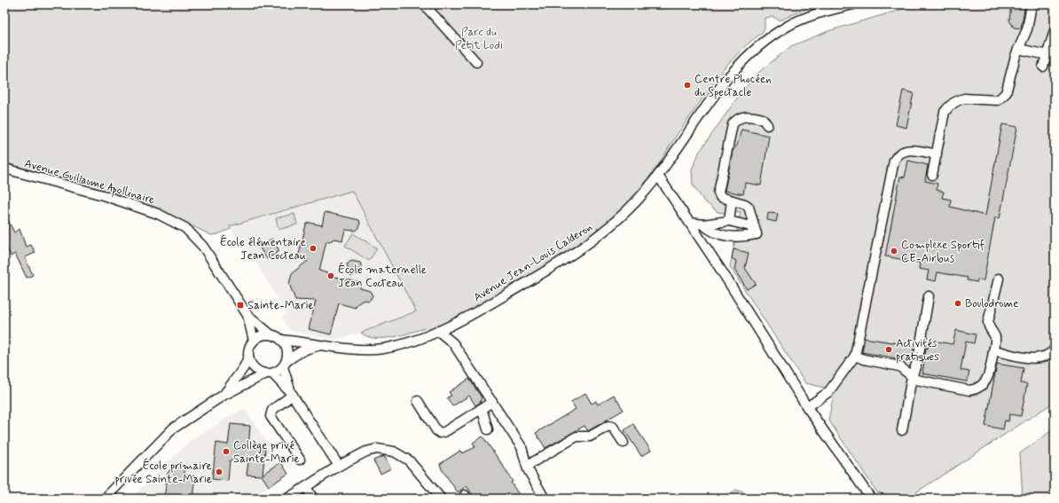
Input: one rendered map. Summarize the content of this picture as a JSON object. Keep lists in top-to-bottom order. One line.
{"streets":{"street":["Avenue Guillaume Apollinaire","Avenue Jean-Louis Calderon"]},"crossings":[["Avenue Guillaume Apollinaire","Avenue Jean-Louis Calderon"]],"parks":["Parc du Petit Lodi"],"places":{"other":["Centre Phocéen du Spectacle","École élémentaire Jean Cocteau","Complexe Sportif CE-Airbus","École maternelle Jean Cocteau","Boulodrome","Activités pratiques","Collège privé Sainte-Marie","École primaire privée Sainte-Marie"],"transit":["Sainte-Marie"]}}
